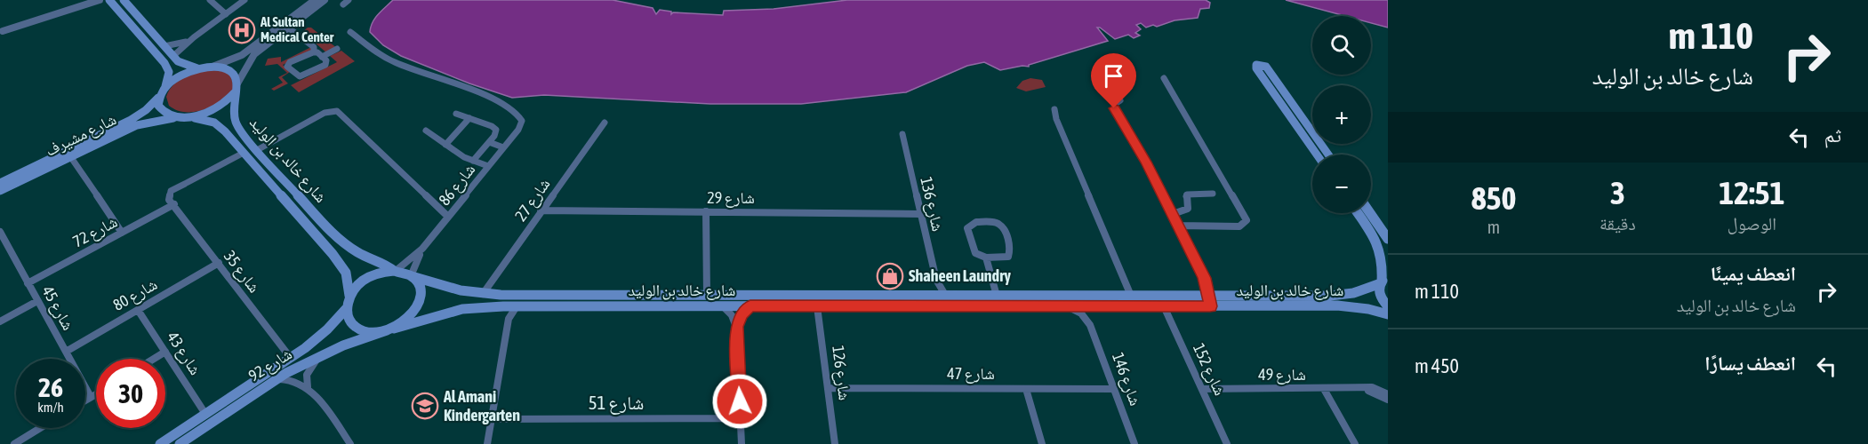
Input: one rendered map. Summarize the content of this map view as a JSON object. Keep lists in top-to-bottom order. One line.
{"streets":{"main road":["شارع مشيرف","شارع خالد بن الوليد","شارع 92"],"street":["شارع 86","شارع 29","شارع 27","شارع 136","شارع 72","شارع 35","شارع 80","شارع 45","شارع 43","شارع 152","شارع 126","شارع 47","شارع 49","شارع 146","شارع 51"]},"crossings":[["شارع مشيرف","شارع خالد بن الوليد"],["شارع خالد بن الوليد","شارع 86"],["شارع خالد بن الوليد","شارع 27"],["شارع خالد بن الوليد","شارع 136"],["شارع خالد بن الوليد","شارع 72"],["شارع خالد بن الوليد","شارع 92"],["شارع خالد بن الوليد","شارع 152"],["شارع خالد بن الوليد","شارع 126"],["شارع خالد بن الوليد","شارع 146"],["شارع 86","شارع 92"],["شارع 29","شارع 27"],["شارع 29","شارع 136"],["شارع 72","شارع 35"],["شارع 72","شارع 45"],["شارع 35","شارع 80"],["شارع 35","شارع 92"],["شارع 80","شارع 45"],["شارع 80","شارع 43"],["شارع 43","شارع 92"],["شارع 152","شارع 49"],["شارع 126","شارع 47"],["شارع 47","شارع 146"]],"places":{"hospital":["Al Sultan Medical Center"],"shop":["Shaheen Laundry"],"school or university":["Al Amani Kindergarten"]},"page":{"turn":["110 m","شارع خالد بن الوليد"],"map_buttons":["+","−"],"then":"ثم","eta":["12:51","الوصول","3","دقيقة","850","m"],"list":[{"name":"انعطف يمينًا","note":"شارع خالد بن الوليد","value":"110 m"},{"name":"انعطف يسارًا","value":"450 m"}],"speed":"26 km/h","limit":"30"}}
